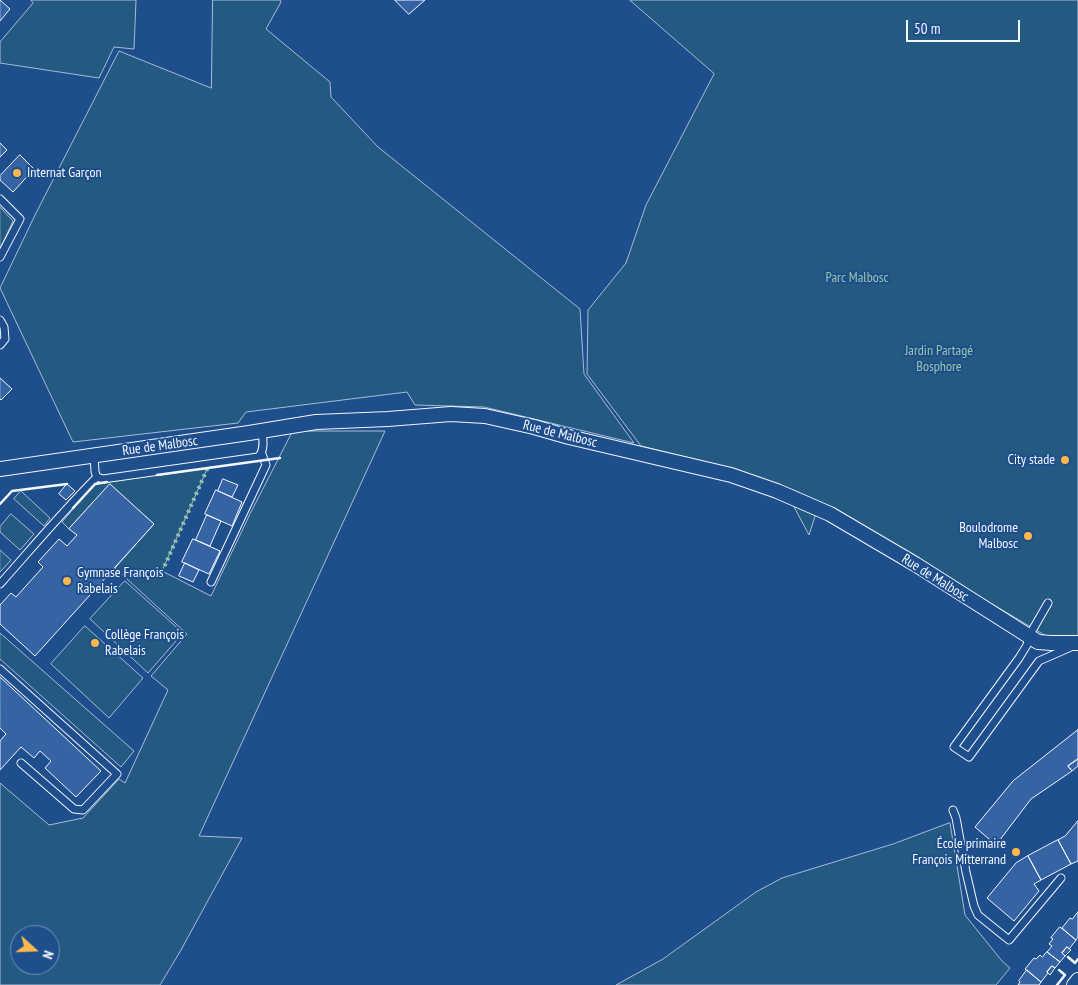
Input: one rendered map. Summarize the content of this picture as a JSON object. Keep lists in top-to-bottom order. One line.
{"streets":{"street":["Rue de Malbosc"]},"parks":["Parc Malbosc","Jardin Partagé Bosphore"],"places":["Internat Garçon","City stade","Boulodrome Malbosc","Gymnase François Rabelais","Collège François Rabelais","École primaire François Mitterrand"],"scale_bar":"50 m","north":"right"}
